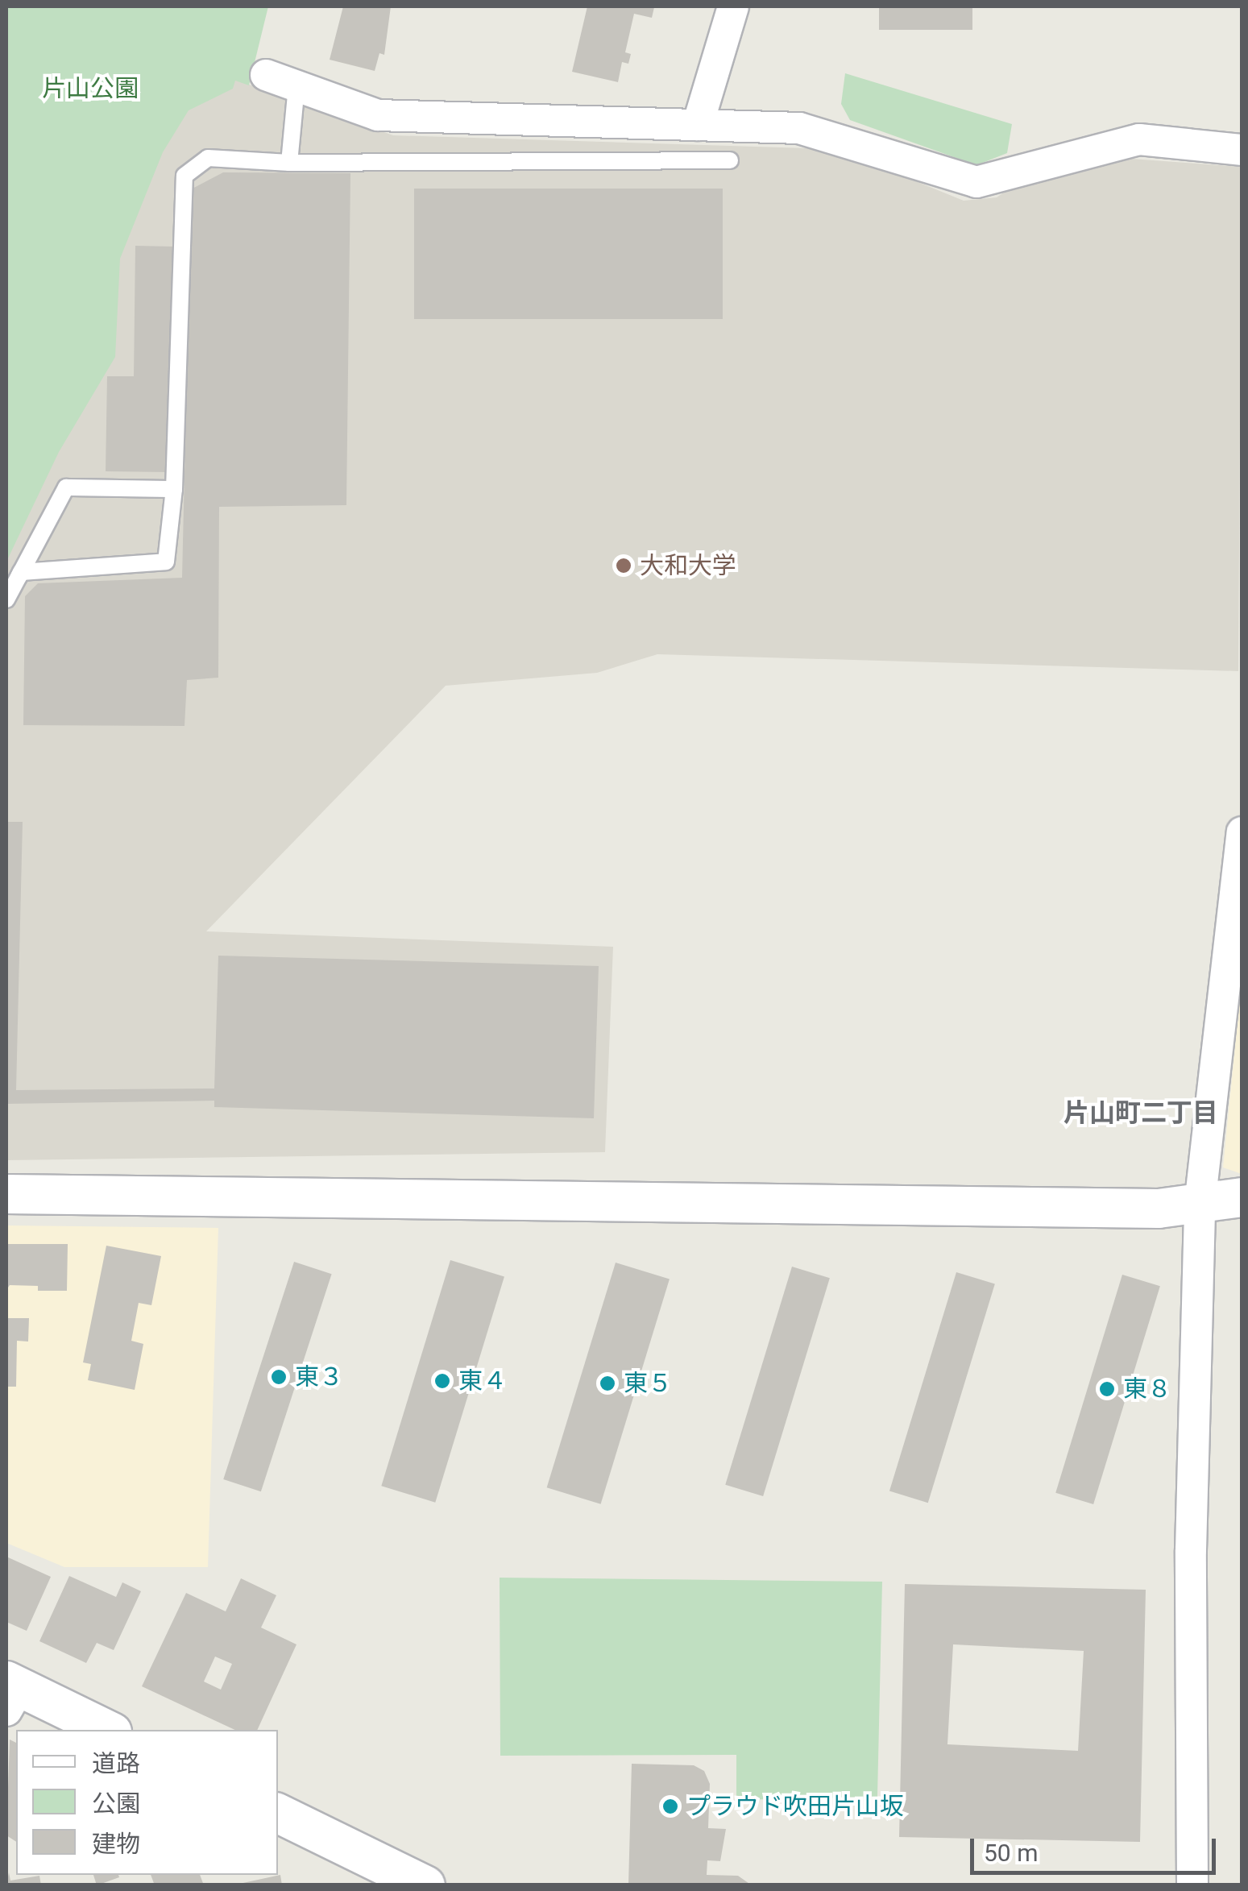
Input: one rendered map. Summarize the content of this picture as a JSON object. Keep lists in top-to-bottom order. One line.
{"districts":["片山町二丁目"],"parks":["片山公園"],"places":["大和大学","東３","東４","東５","東８","プラウド吹田片山坂"],"legend":["道路","公園","建物"],"scale_bar":"50 m"}
